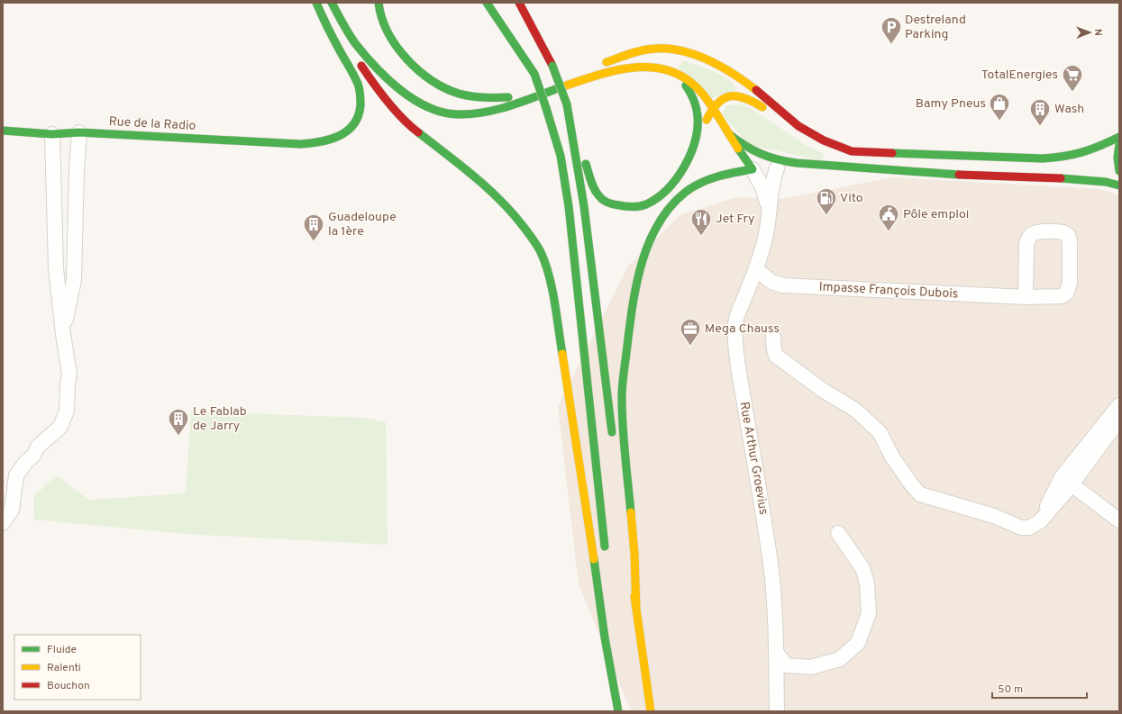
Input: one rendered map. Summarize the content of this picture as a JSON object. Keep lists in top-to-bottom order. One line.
{"streets":{"main road":["Rue de la Radio"],"street":["Impasse François Dubois","Rue Arthur Groevius"]},"crossings":[["Impasse François Dubois","Rue Arthur Groevius"]],"places":{"parking":["Destreland Parking"],"supermarket":["TotalEnergies"],"shop":["Bamy Pneus"],"building":["Wash","Guadeloupe la 1ère","Le Fablab de Jarry"],"fuel station":["Vito"],"public building":["Pôle emploi"],"restaurant":["Jet Fry"],"office":["Mega Chauss"]},"legend":["Fluide","Ralenti","Bouchon"],"scale_bar":"50 m","north":"right"}
